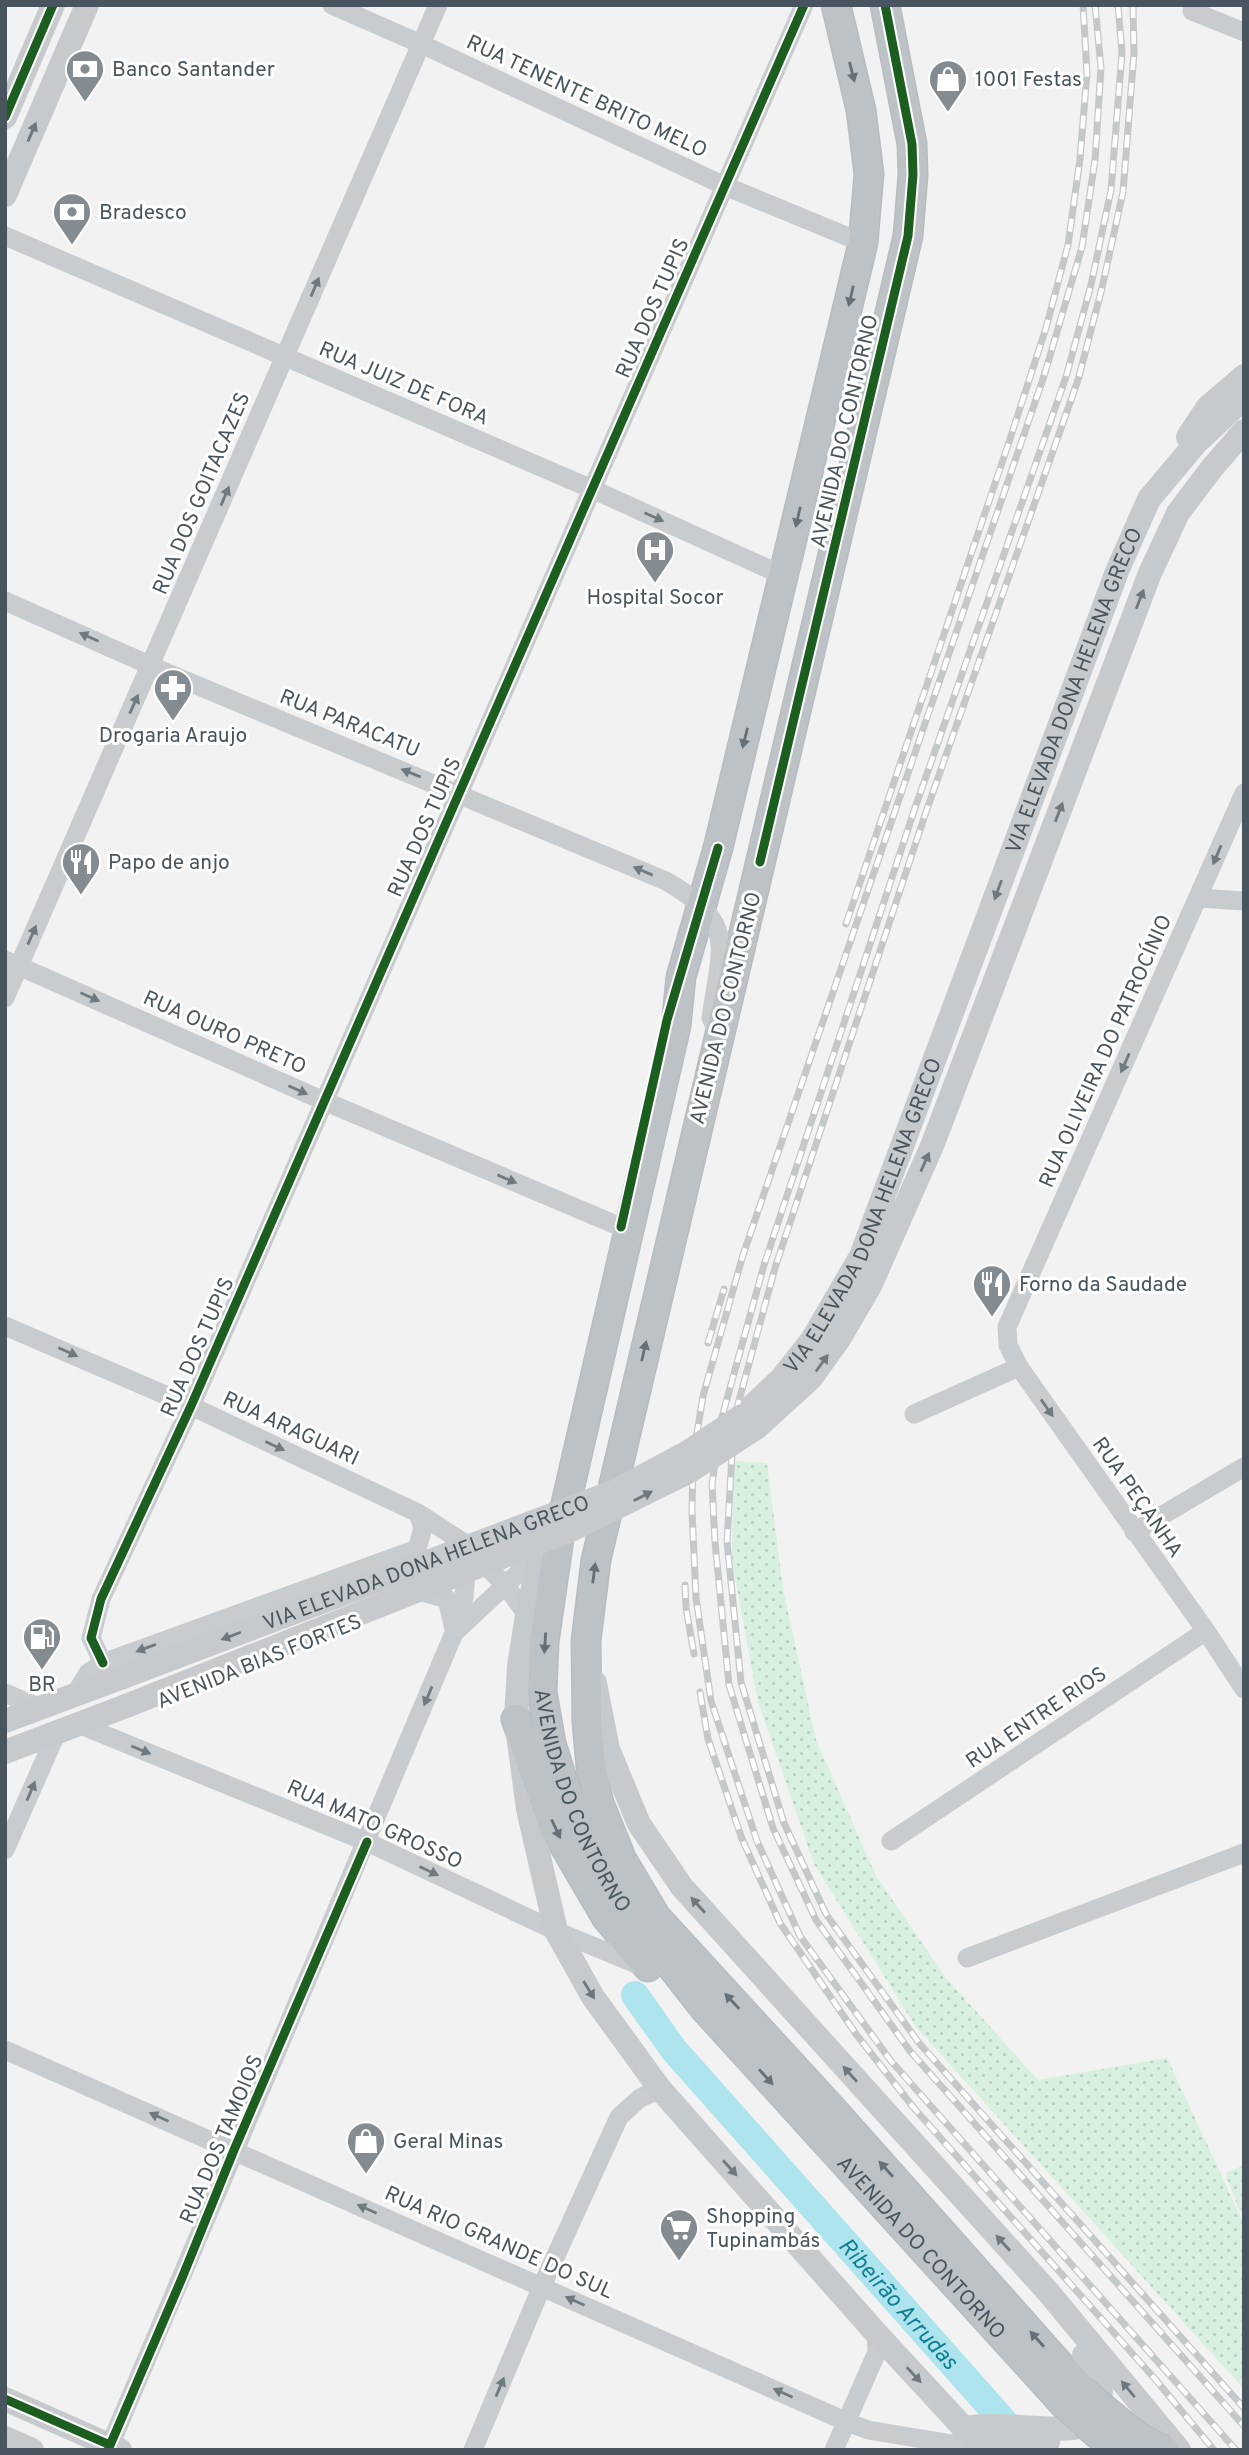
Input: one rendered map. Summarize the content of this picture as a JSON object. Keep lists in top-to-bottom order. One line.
{"streets":{"highway":["AVENIDA DO CONTORNO"],"main road":["VIA ELEVADA DONA HELENA GRECO","AVENIDA BIAS FORTES"],"street":["RUA TENENTE BRITO MELO","RUA DOS TUPIS","RUA JUIZ DE FORA","RUA DOS GOITACAZES","RUA PARACATU","RUA OURO PRETO","RUA OLIVEIRA DO PATROCÍNIO","RUA ARAGUARI","RUA PEÇANHA","RUA ENTRE RIOS","RUA MATO GROSSO","RUA DOS TAMOIOS","RUA RIO GRANDE DO SUL"]},"crossings":[["RUA TENENTE BRITO MELO","RUA DOS TUPIS"],["RUA TENENTE BRITO MELO","AVENIDA DO CONTORNO"],["RUA TENENTE BRITO MELO","RUA DOS GOITACAZES"],["RUA DOS TUPIS","RUA JUIZ DE FORA"],["RUA DOS TUPIS","VIA ELEVADA DONA HELENA GRECO"],["RUA DOS TUPIS","RUA PARACATU"],["RUA DOS TUPIS","RUA OURO PRETO"],["RUA DOS TUPIS","RUA ARAGUARI"],["RUA JUIZ DE FORA","AVENIDA DO CONTORNO"],["RUA JUIZ DE FORA","RUA DOS GOITACAZES"],["AVENIDA DO CONTORNO","RUA PARACATU"],["AVENIDA DO CONTORNO","RUA OURO PRETO"],["AVENIDA DO CONTORNO","RUA ARAGUARI"],["AVENIDA DO CONTORNO","RUA MATO GROSSO"],["AVENIDA DO CONTORNO","RUA DOS TAMOIOS"],["AVENIDA DO CONTORNO","RUA RIO GRANDE DO SUL"],["RUA DOS GOITACAZES","RUA PARACATU"],["RUA DOS GOITACAZES","RUA OURO PRETO"],["VIA ELEVADA DONA HELENA GRECO","AVENIDA BIAS FORTES"],["RUA OLIVEIRA DO PATROCÍNIO","RUA PEÇANHA"],["RUA ARAGUARI","RUA DOS TAMOIOS"],["RUA PEÇANHA","RUA ENTRE RIOS"],["AVENIDA BIAS FORTES","RUA MATO GROSSO"],["RUA MATO GROSSO","RUA DOS TAMOIOS"],["RUA DOS TAMOIOS","RUA RIO GRANDE DO SUL"]],"one_way":["RUA DOS GOITACAZES","RUA PARACATU","RUA OURO PRETO","RUA OLIVEIRA DO PATROCÍNIO","RUA ARAGUARI","RUA PEÇANHA","RUA MATO GROSSO","RUA RIO GRANDE DO SUL"],"water":["Ribeirão Arrudas"],"places":{"bank":["Banco Santander","Bradesco"],"shop":["1001 Festas","Geral Minas"],"hospital":["Hospital Socor"],"pharmacy":["Drogaria Araujo"],"restaurant":["Papo de anjo","Forno da Saudade"],"fuel station":["BR"],"supermarket":["Shopping Tupinambás"]}}
